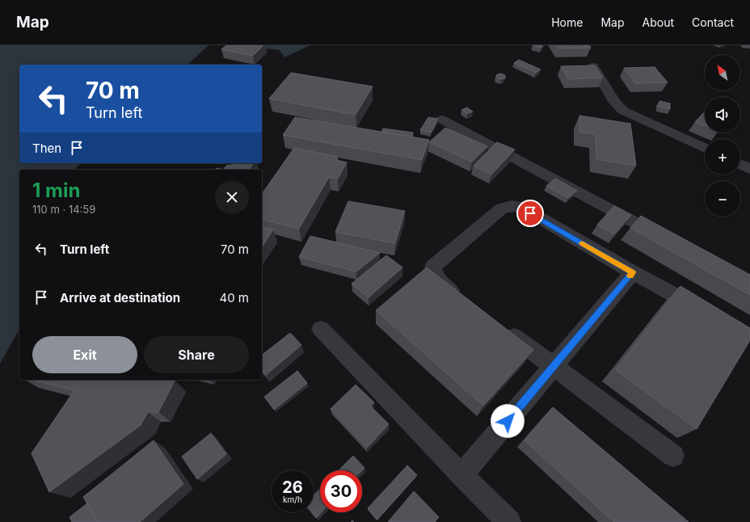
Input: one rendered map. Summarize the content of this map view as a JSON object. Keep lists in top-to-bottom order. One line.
{"north":"top left","page":{"header":"Map","nav":["Home","Map","About","Contact"],"map_buttons":["+","−"],"turn":["70 m","Turn left"],"then":"Then","heading":["1 min","110 m · 14:59"],"list":[{"name":"Turn left","value":"70 m"},{"name":"Arrive at destination","value":"40 m"}],"buttons":["Exit","Share"],"speed":"26 km/h","limit":"30"}}
